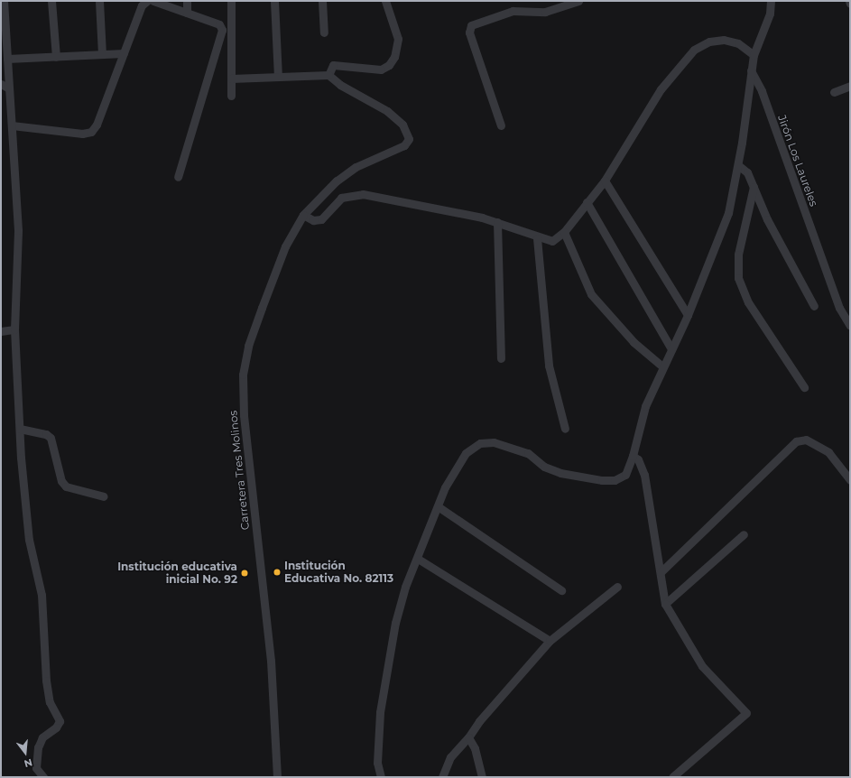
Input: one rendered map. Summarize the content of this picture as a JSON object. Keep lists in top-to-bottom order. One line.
{"streets":{"street":["Jirón Los Laureles","Carretera Tres Molinos"]},"places":["Institución Educativa No. 82113","Institución educativa inicial No. 92"],"north":"bottom"}
